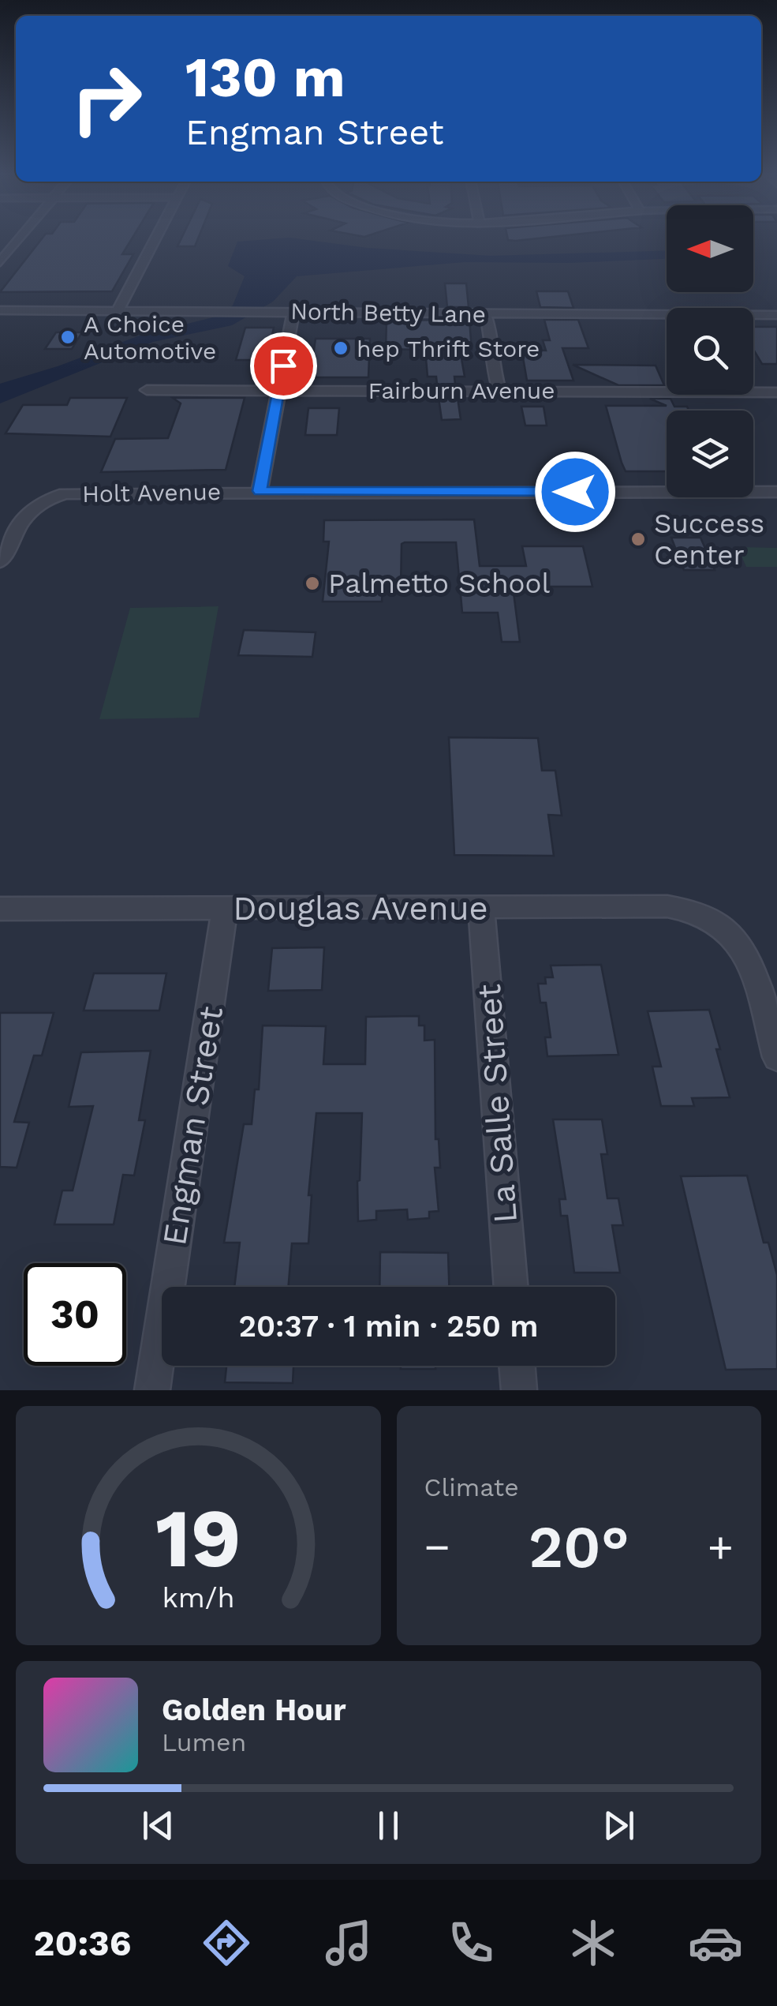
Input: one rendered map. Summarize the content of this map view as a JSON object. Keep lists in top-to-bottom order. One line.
{"streets":{"street":["North Betty Lane","Fairburn Avenue","Holt Avenue","Douglas Avenue","La Salle Street","Engman Street"]},"crossings":[["Douglas Avenue","La Salle Street"],["Douglas Avenue","Engman Street"]],"places":["A Choice Automotive","hep Thrift Store","Success Center","Palmetto School"],"north":"left","page":{"turn":["130 m","Engman Street"],"limit":"30","trip":"20:37 · 1 min · 250 m","tile":"Climate","heat":["−","20°","+"],"song":["Golden Hour","Lumen"],"tabs":"20:36","gauge":["19","km/h"]}}
